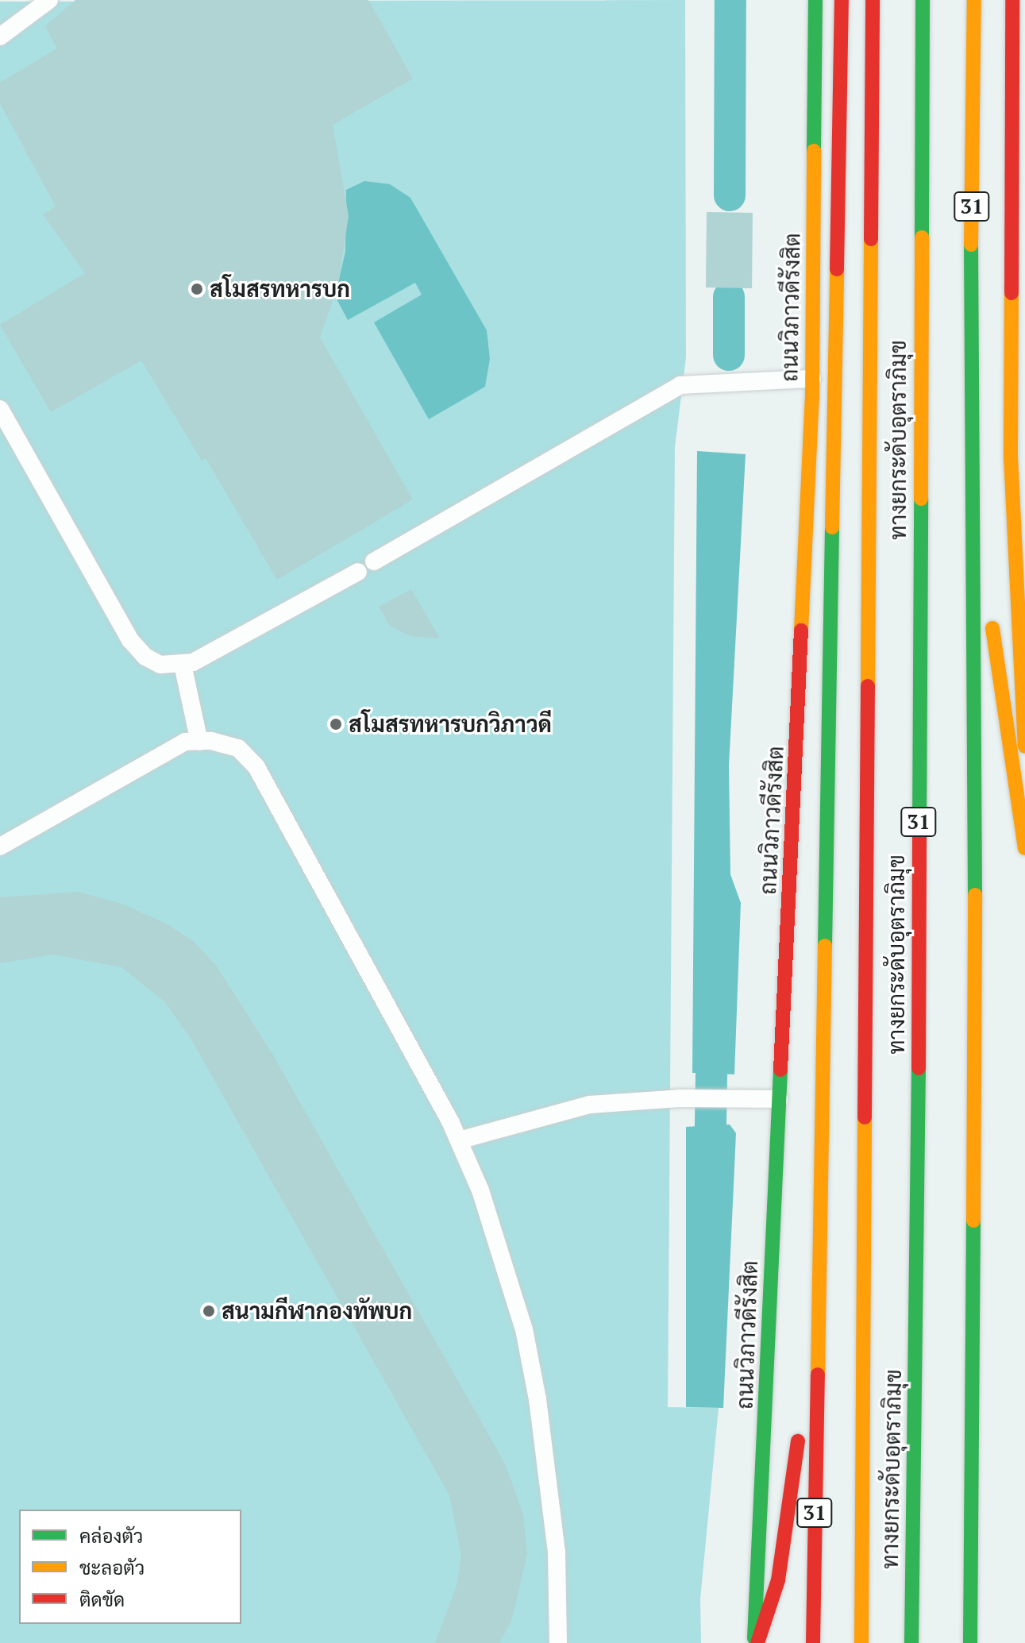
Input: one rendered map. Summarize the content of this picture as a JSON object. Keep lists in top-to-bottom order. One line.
{"streets":{"main road":["31","ถนนวิภาวดีรังสิต","ทางยกระดับอุตราภิมุข"]},"places":["สโมสรทหารบก","สโมสรทหารบกวิภาวดี","สนามกีฬากองทัพบก"],"legend":["คล่องตัว","ชะลอตัว","ติดขัด"]}
